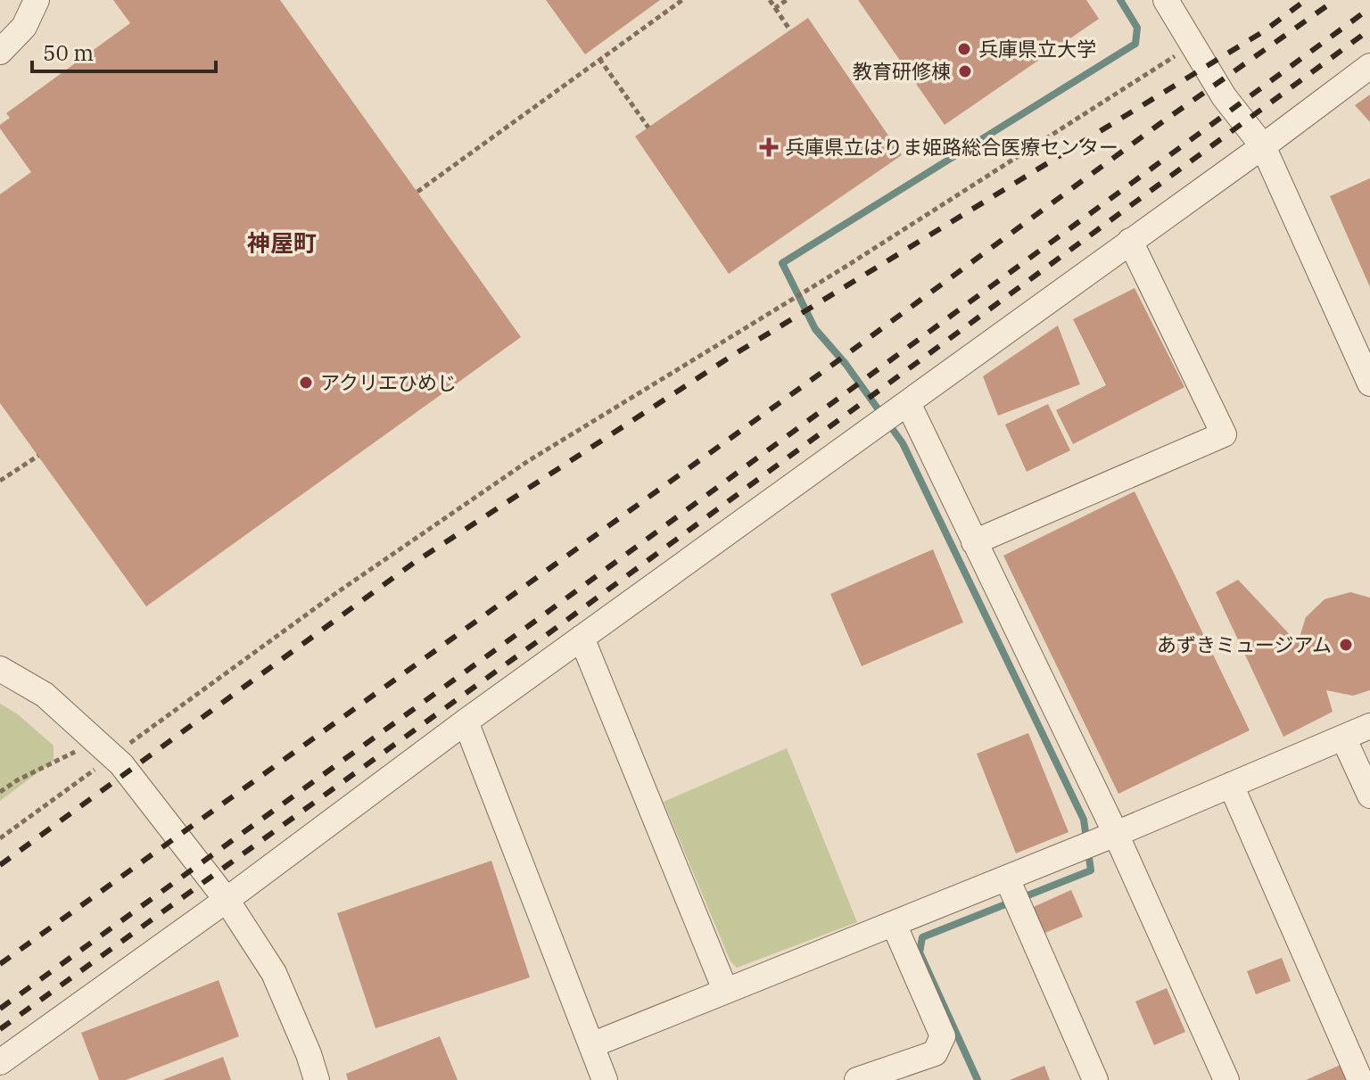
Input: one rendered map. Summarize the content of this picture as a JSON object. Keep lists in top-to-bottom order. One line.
{"districts":["神屋町"],"places":{"other":["兵庫県立大学","教育研修棟","アクリエひめじ","あずきミュージアム"],"health":["兵庫県立はりま姫路総合医療センター"]},"scale_bar":"50 m"}
